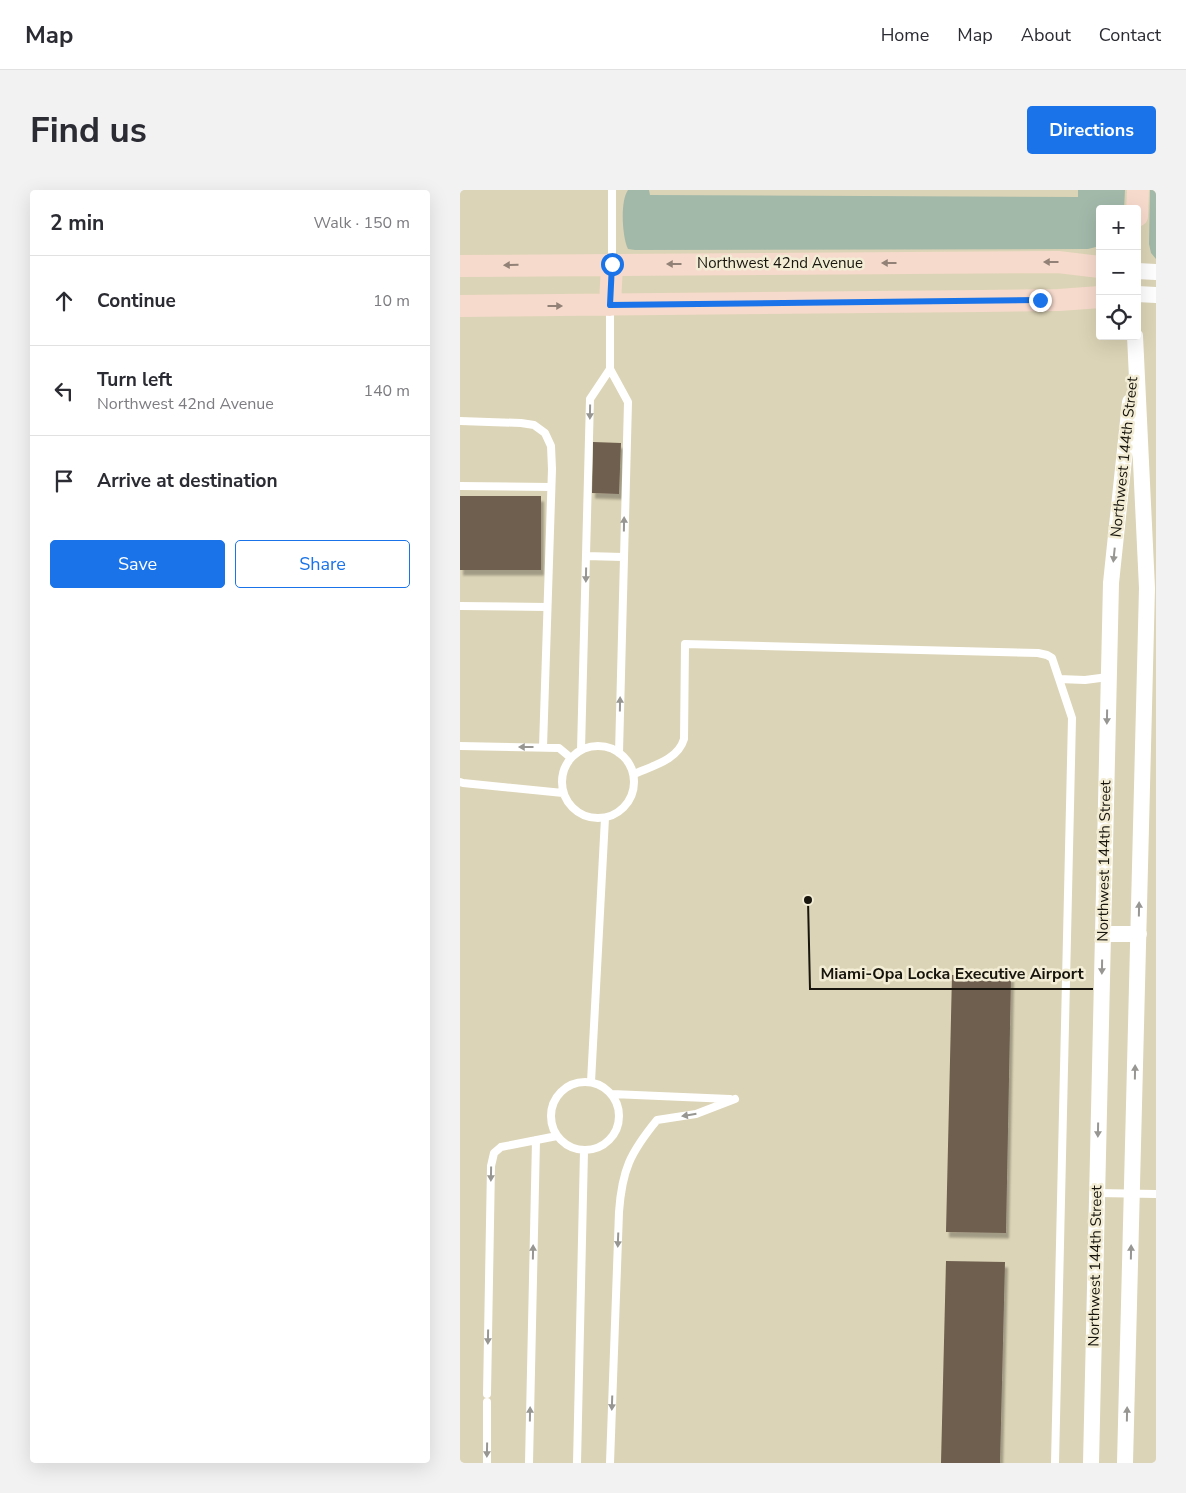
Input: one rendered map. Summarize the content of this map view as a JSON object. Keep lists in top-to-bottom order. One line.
{"streets":{"street":["Northwest 42nd Avenue","Northwest 144th Street"]},"places":["Miami-Opa Locka Executive Airport"],"page":{"header":"Map","nav":["Home","Map","About","Contact"],"buttons":["Directions",["Save","Share"]],"title":"Find us","heading":["2 min","Walk · 150 m"],"map_buttons":["+","−"],"list":[["Continue","10 m"],["Turn left","Northwest 42nd Avenue","140 m"],"Arrive at destination"]}}
